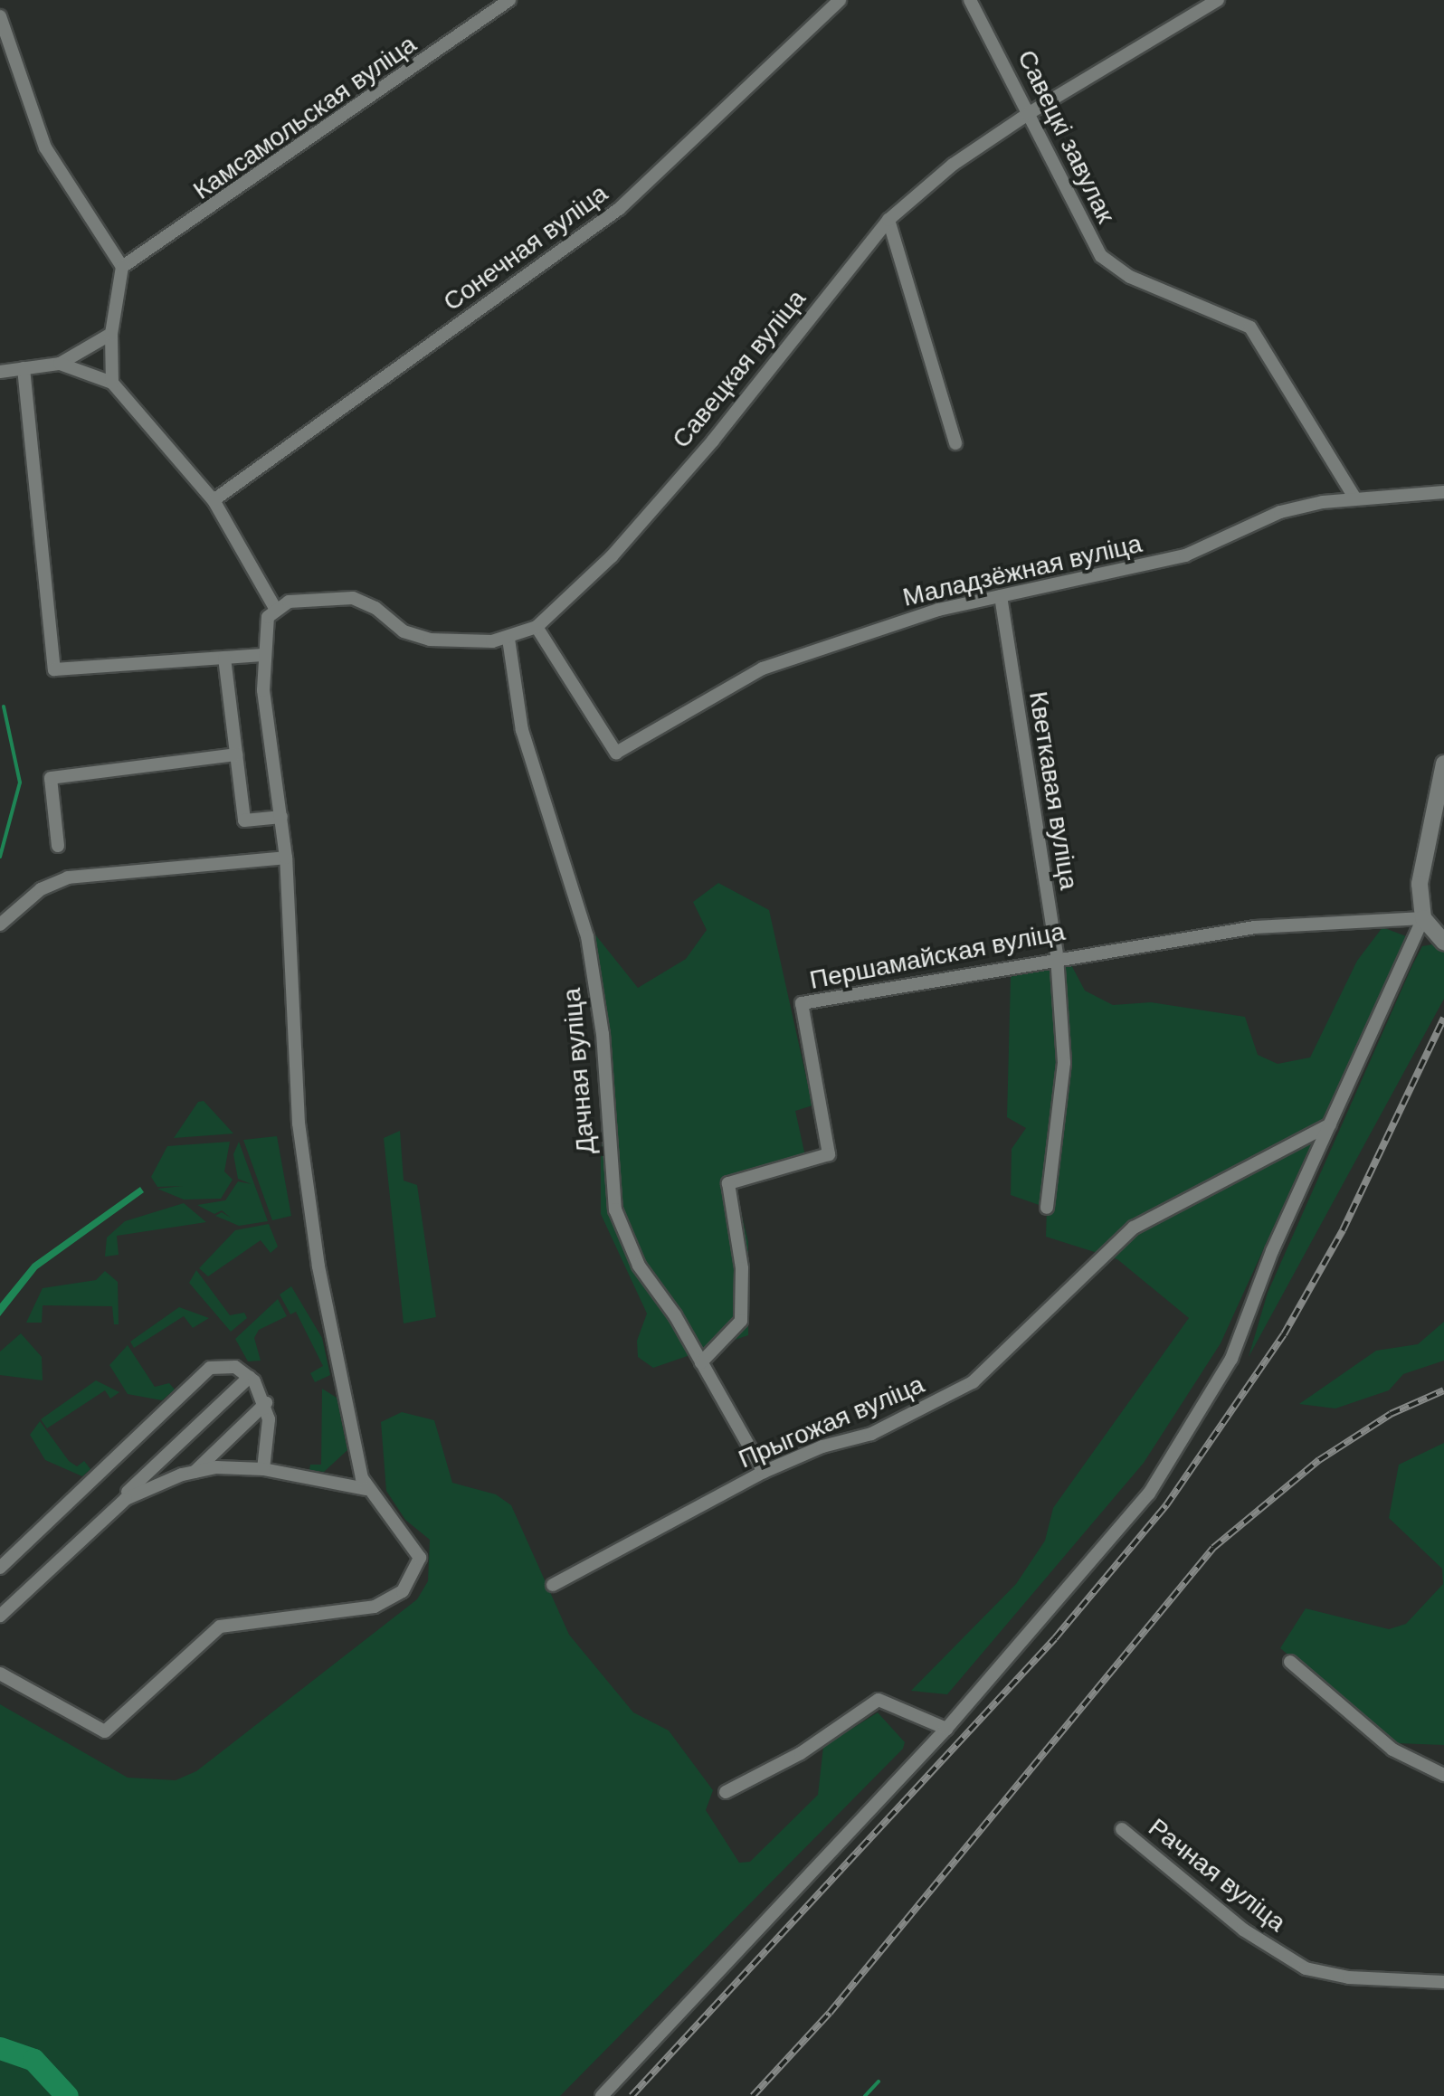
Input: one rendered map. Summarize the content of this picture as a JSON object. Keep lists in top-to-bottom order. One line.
{"streets":{"street":["Камсамольская вуліца","Савецкі завулак","Сонечная вуліца","Савецкая вуліца","Маладзёжная вуліца","Кветкавая вуліца","Першамайская вуліца","Дачная вуліца","Прыгожая вуліца","Рачная вуліца"]},"crossings":[["Савецкі завулак","Савецкая вуліца"],["Савецкі завулак","Маладзёжная вуліца"],["Савецкая вуліца","Маладзёжная вуліца"],["Савецкая вуліца","Дачная вуліца"],["Маладзёжная вуліца","Кветкавая вуліца"],["Кветкавая вуліца","Першамайская вуліца"],["Першамайская вуліца","Дачная вуліца"],["Дачная вуліца","Прыгожая вуліца"]]}
